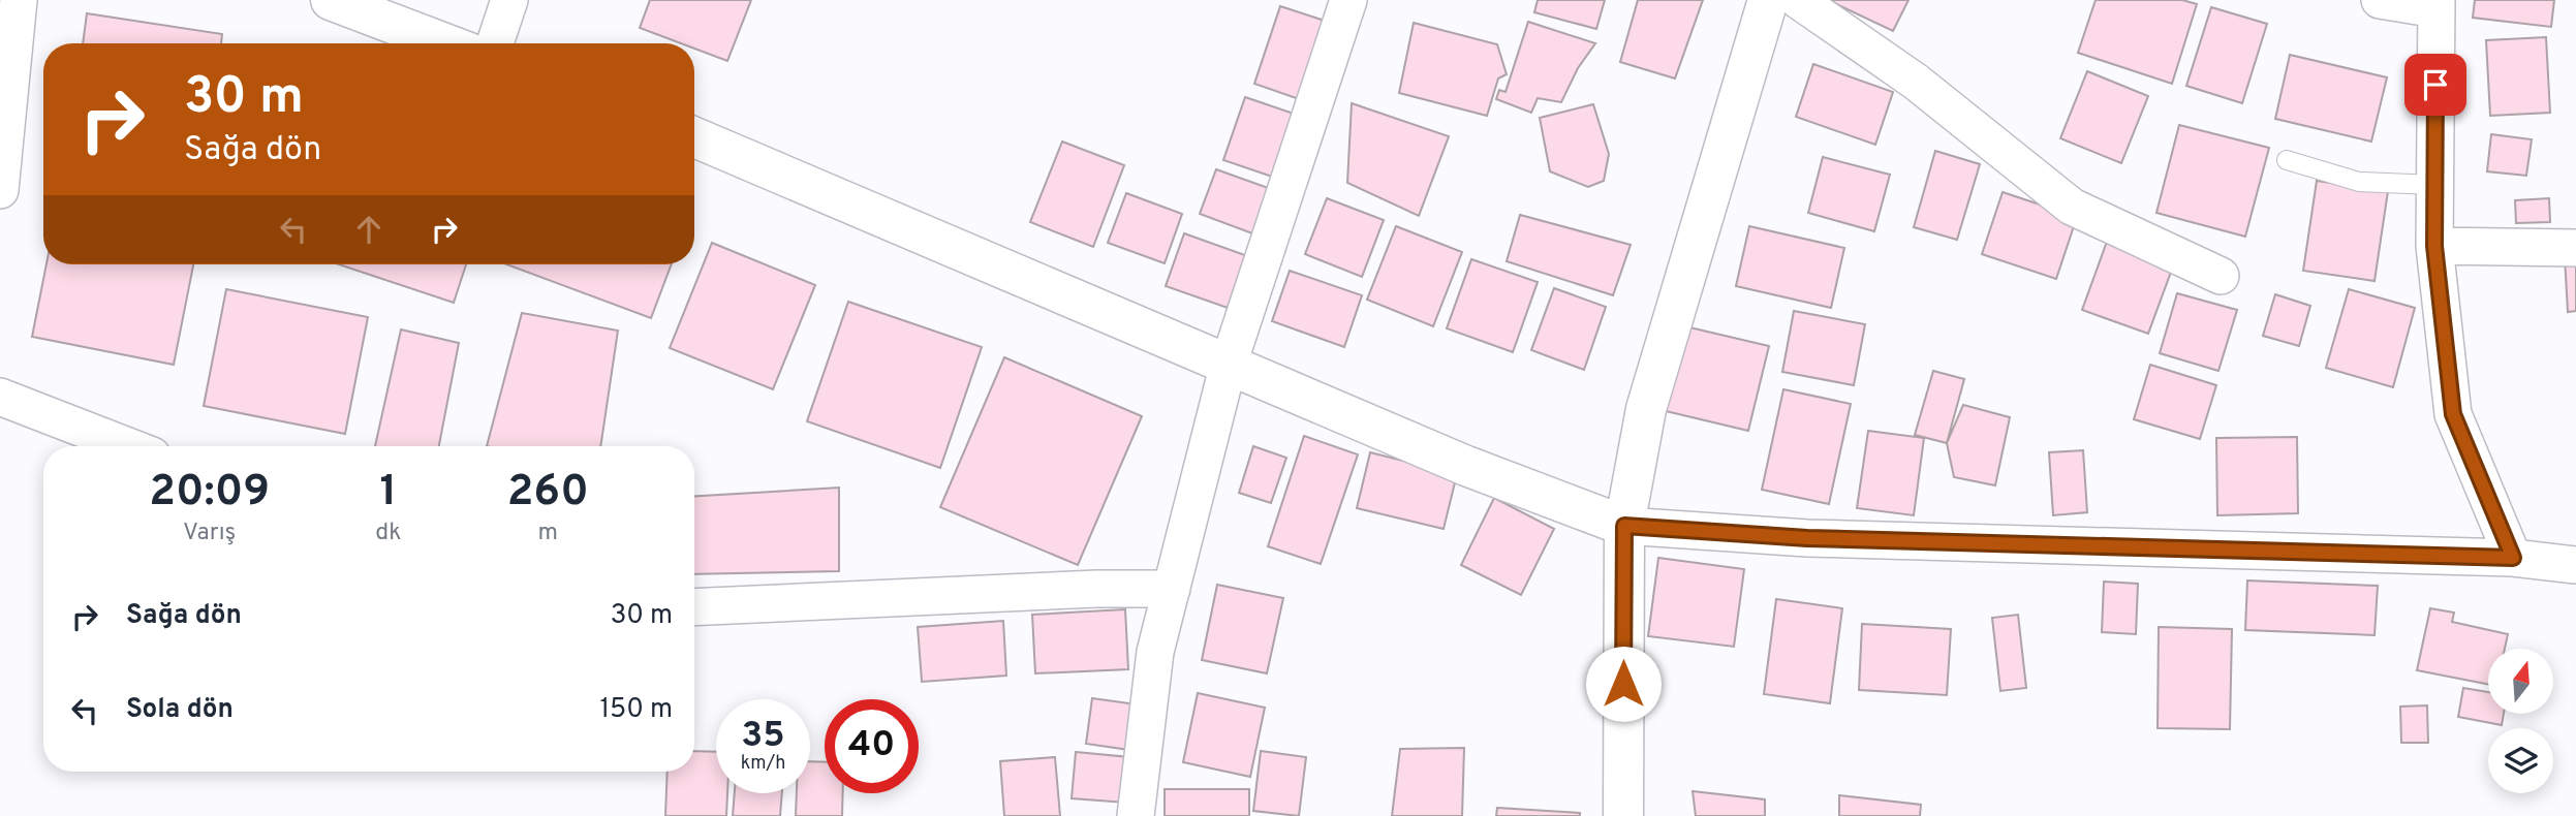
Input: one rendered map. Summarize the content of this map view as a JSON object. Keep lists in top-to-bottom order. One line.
{"north":"top","page":{"turn":["30 m","Sağa dön"],"eta":["20:09","Varış","1","dk","260","m"],"list":[{"name":"Sağa dön","value":"30 m"},{"name":"Sola dön","value":"150 m"}],"speed":"35 km/h","limit":"40"}}
